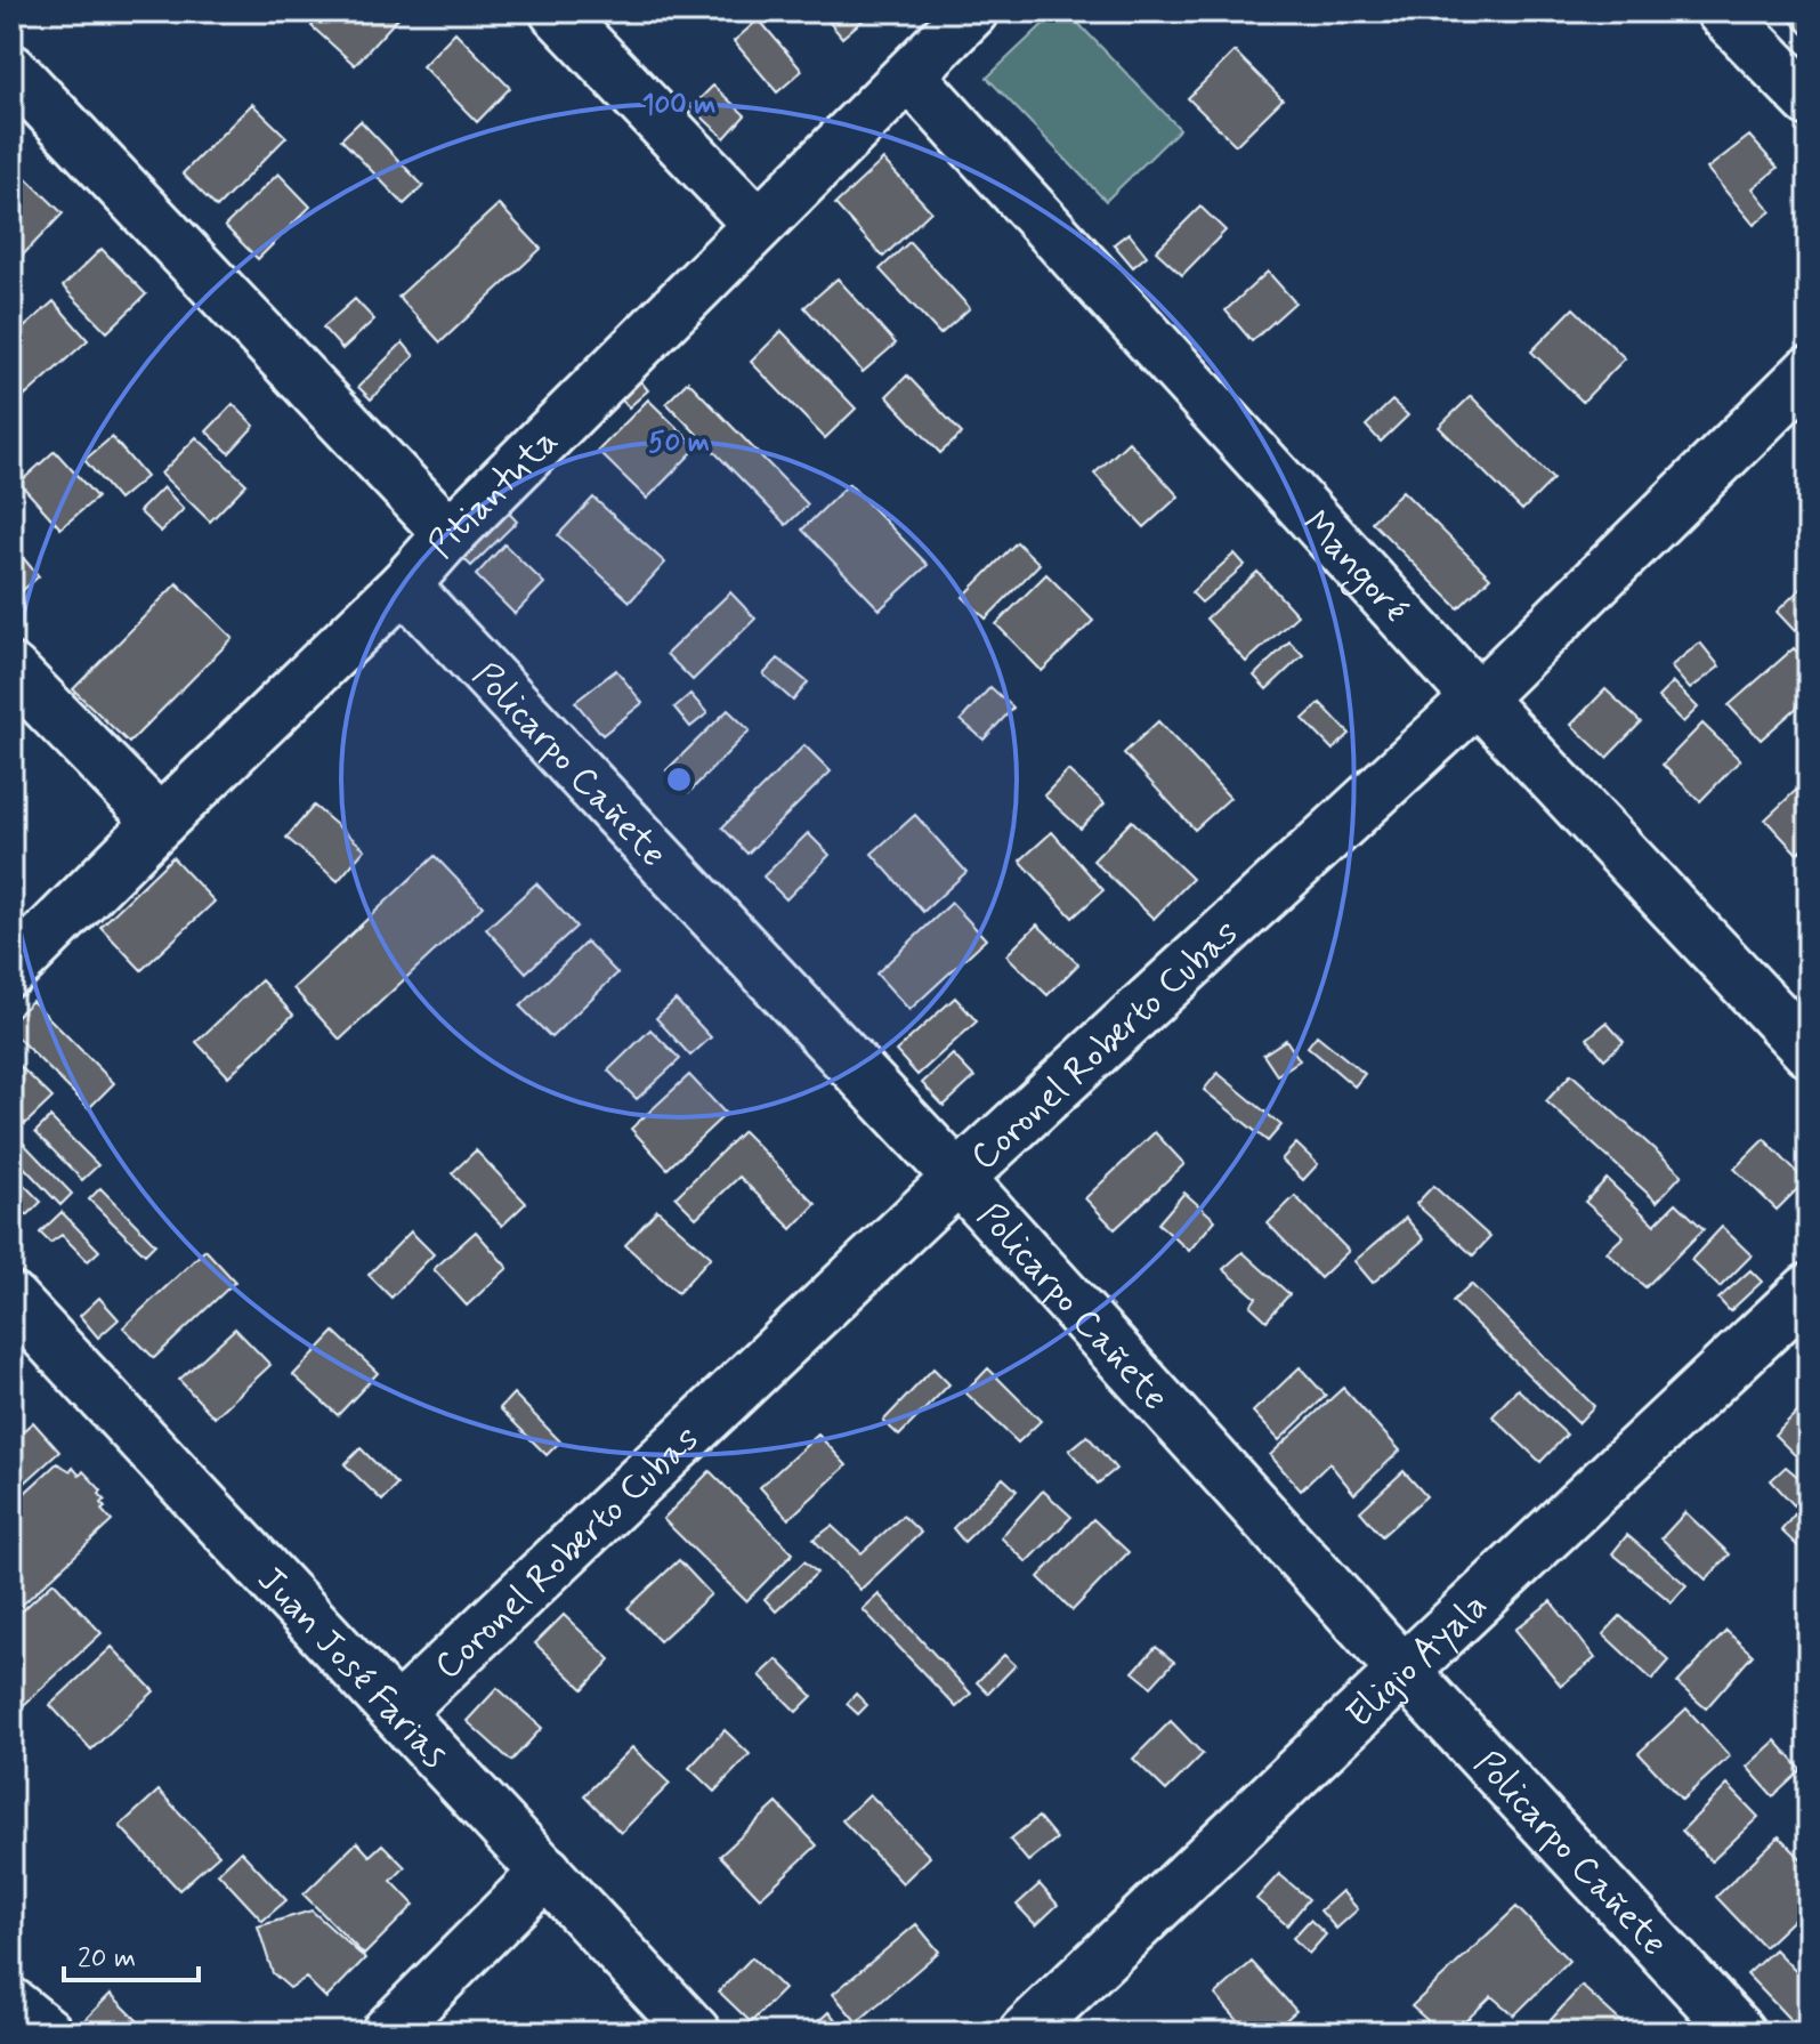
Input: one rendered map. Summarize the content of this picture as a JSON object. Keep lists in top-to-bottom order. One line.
{"streets":{"street":["Pitiantuta","Mangoré","Policarpo Cañete","Coronel Roberto Cubas","Eligio Ayala","Juan José Farias"]},"crossings":[["Pitiantuta","Mangoré"],["Pitiantuta","Policarpo Cañete"],["Mangoré","Coronel Roberto Cubas"],["Policarpo Cañete","Coronel Roberto Cubas"],["Policarpo Cañete","Eligio Ayala"],["Coronel Roberto Cubas","Juan José Farias"]],"scale_bar":"20 m","rings":["100 m","50 m"]}
